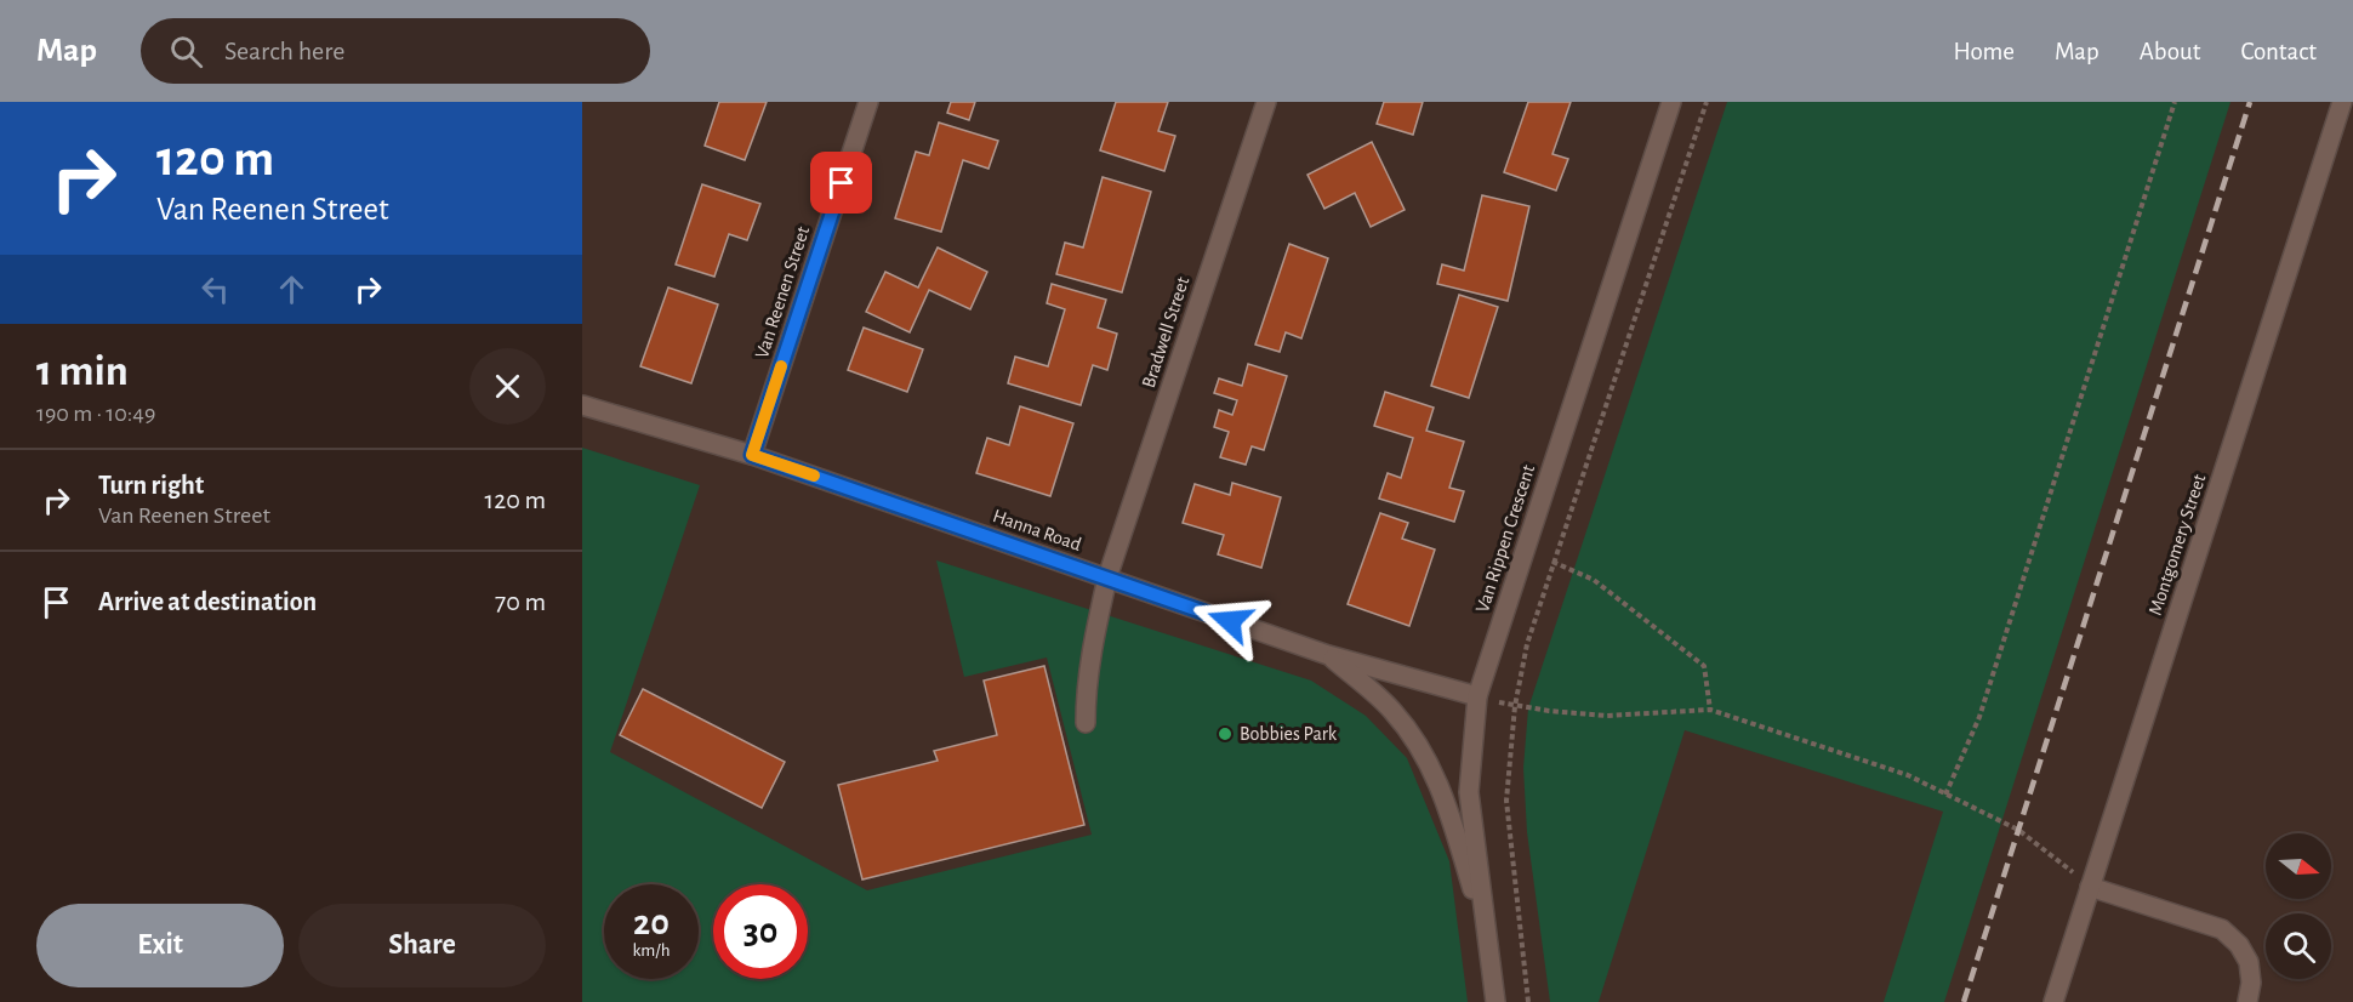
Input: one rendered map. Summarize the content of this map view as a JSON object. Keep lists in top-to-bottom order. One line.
{"streets":{"street":["Van Reenen Street","Bradwell Street","Hanna Road","Van Rippen Crescent","Montgomery Street"]},"crossings":[["Van Reenen Street","Hanna Road"],["Bradwell Street","Hanna Road"],["Hanna Road","Van Rippen Crescent"]],"places":["Bobbies Park"],"north":"right","page":{"header":"Map","search":"Search here","nav":["Home","Map","About","Contact"],"turn":["120 m","Van Reenen Street"],"heading":["1 min","190 m · 10:49"],"list":[{"name":"Turn right","note":"Van Reenen Street","value":"120 m"},{"name":"Arrive at destination","value":"70 m"}],"speed":"20 km/h","limit":"30","buttons":["Exit","Share"]}}
